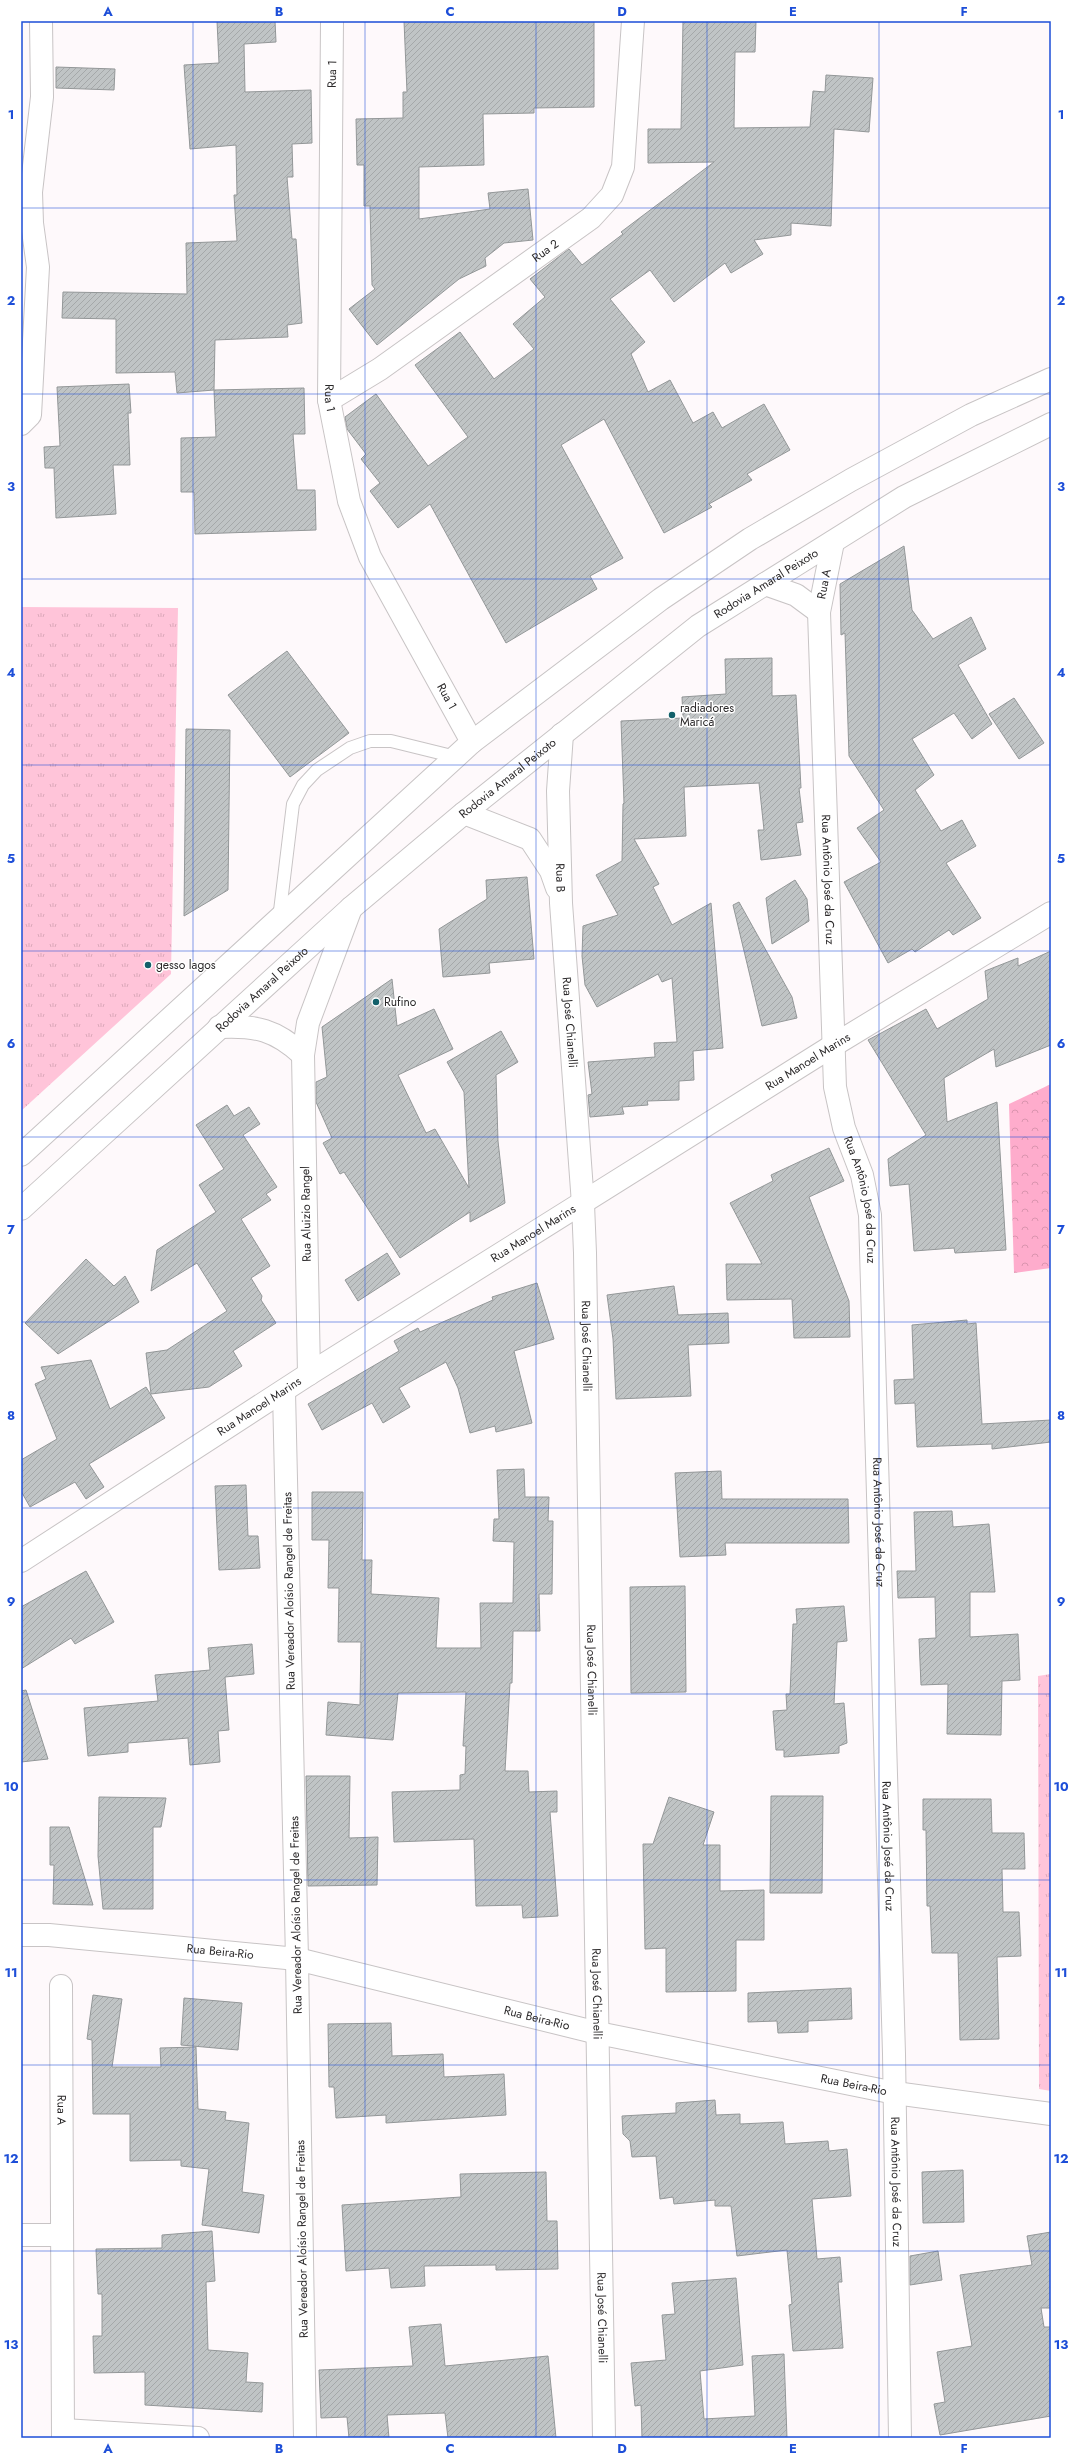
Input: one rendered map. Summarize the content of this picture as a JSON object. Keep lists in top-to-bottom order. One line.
{"streets":{"main road":["Rua 1","Rua 2","Rodovia Amaral Peixoto","Rua A","Rua B","Rua Antônio José da Cruz","Rua José Chianelli","Rua Manoel Marins","Rua Aluizio Rangel","Rua Vereador Aloísio Rangel de Freitas","Rua Beira-Rio"]},"crossings":[["Rua 1","Rua 2"],["Rodovia Amaral Peixoto","Rua A"],["Rodovia Amaral Peixoto","Rua B"],["Rodovia Amaral Peixoto","Rua Aluizio Rangel"],["Rua A","Rua Antônio José da Cruz"],["Rua B","Rua José Chianelli"],["Rua Antônio José da Cruz","Rua Manoel Marins"],["Rua Antônio José da Cruz","Rua Beira-Rio"],["Rua José Chianelli","Rua Manoel Marins"],["Rua José Chianelli","Rua Beira-Rio"],["Rua Manoel Marins","Rua Aluizio Rangel"],["Rua Manoel Marins","Rua Vereador Aloísio Rangel de Freitas"],["Rua Vereador Aloísio Rangel de Freitas","Rua Beira-Rio"]],"places":["radiadores Maricá","gesso lagos","Rufino"],"grid":{"columns":["A","B","C","D","E","F"],"rows":["1","2","3","4","5","6","7","8","9","10","11","12","13"]}}
